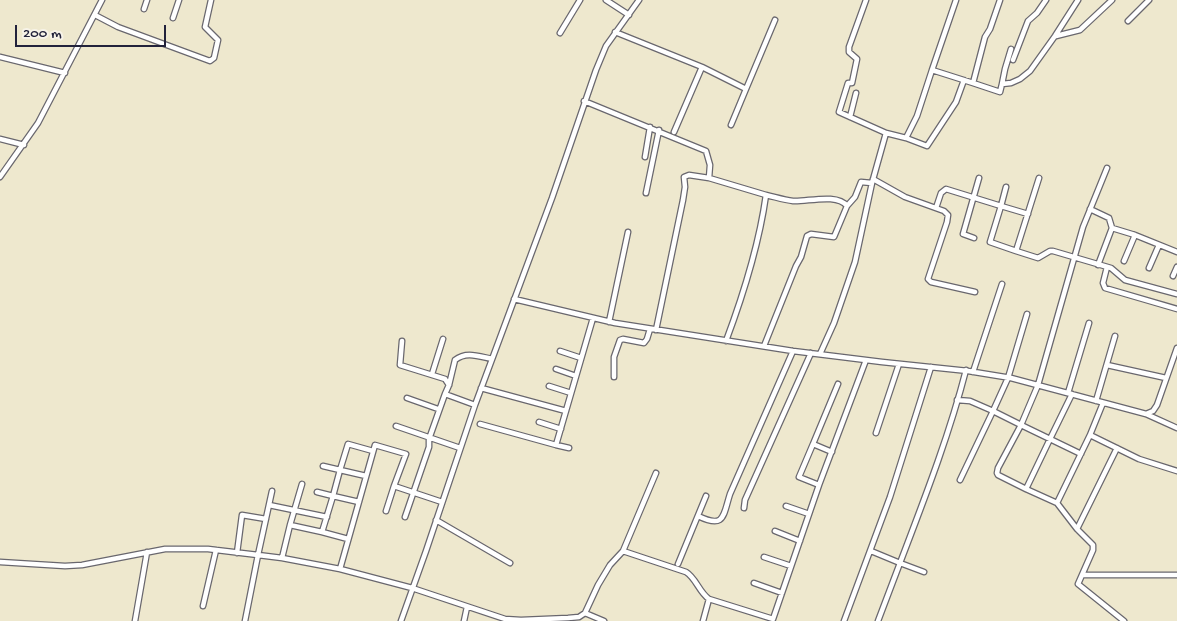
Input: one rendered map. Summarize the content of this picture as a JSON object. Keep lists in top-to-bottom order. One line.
{"scale_bar":"200 m"}
